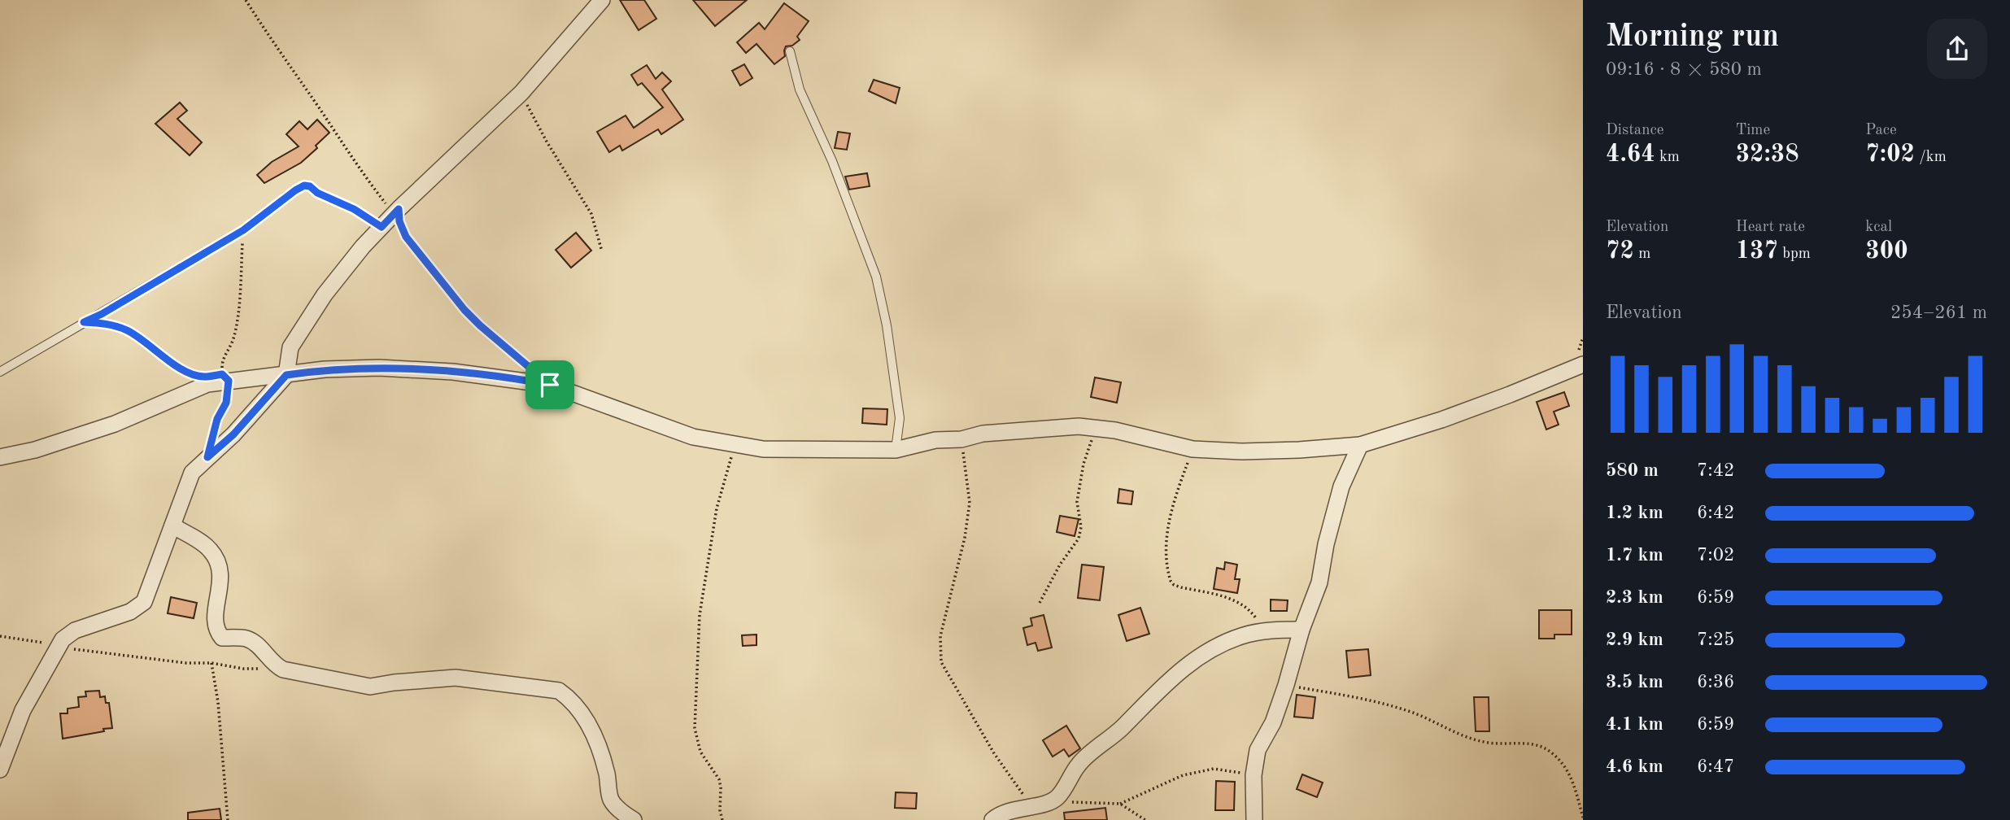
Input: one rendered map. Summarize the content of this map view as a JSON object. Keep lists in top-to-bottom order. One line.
{"page":{"heading":["Morning run","09:16 · 8 × 580 m"],"stats":[["Distance","4.64 km"],["Time","32:38"],["Pace","7:02 /km"],["Elevation","72 m"],["Heart rate","137 bpm"],["kcal","300"]],"chart":["Elevation","254–261 m"],"list":[{"name":"580 m","note":"7:42"},{"name":"1.2 km","note":"6:42"},{"name":"1.7 km","note":"7:02"},{"name":"2.3 km","note":"6:59"},{"name":"2.9 km","note":"7:25"},{"name":"3.5 km","note":"6:36"},{"name":"4.1 km","note":"6:59"},{"name":"4.6 km","note":"6:47"}]}}
